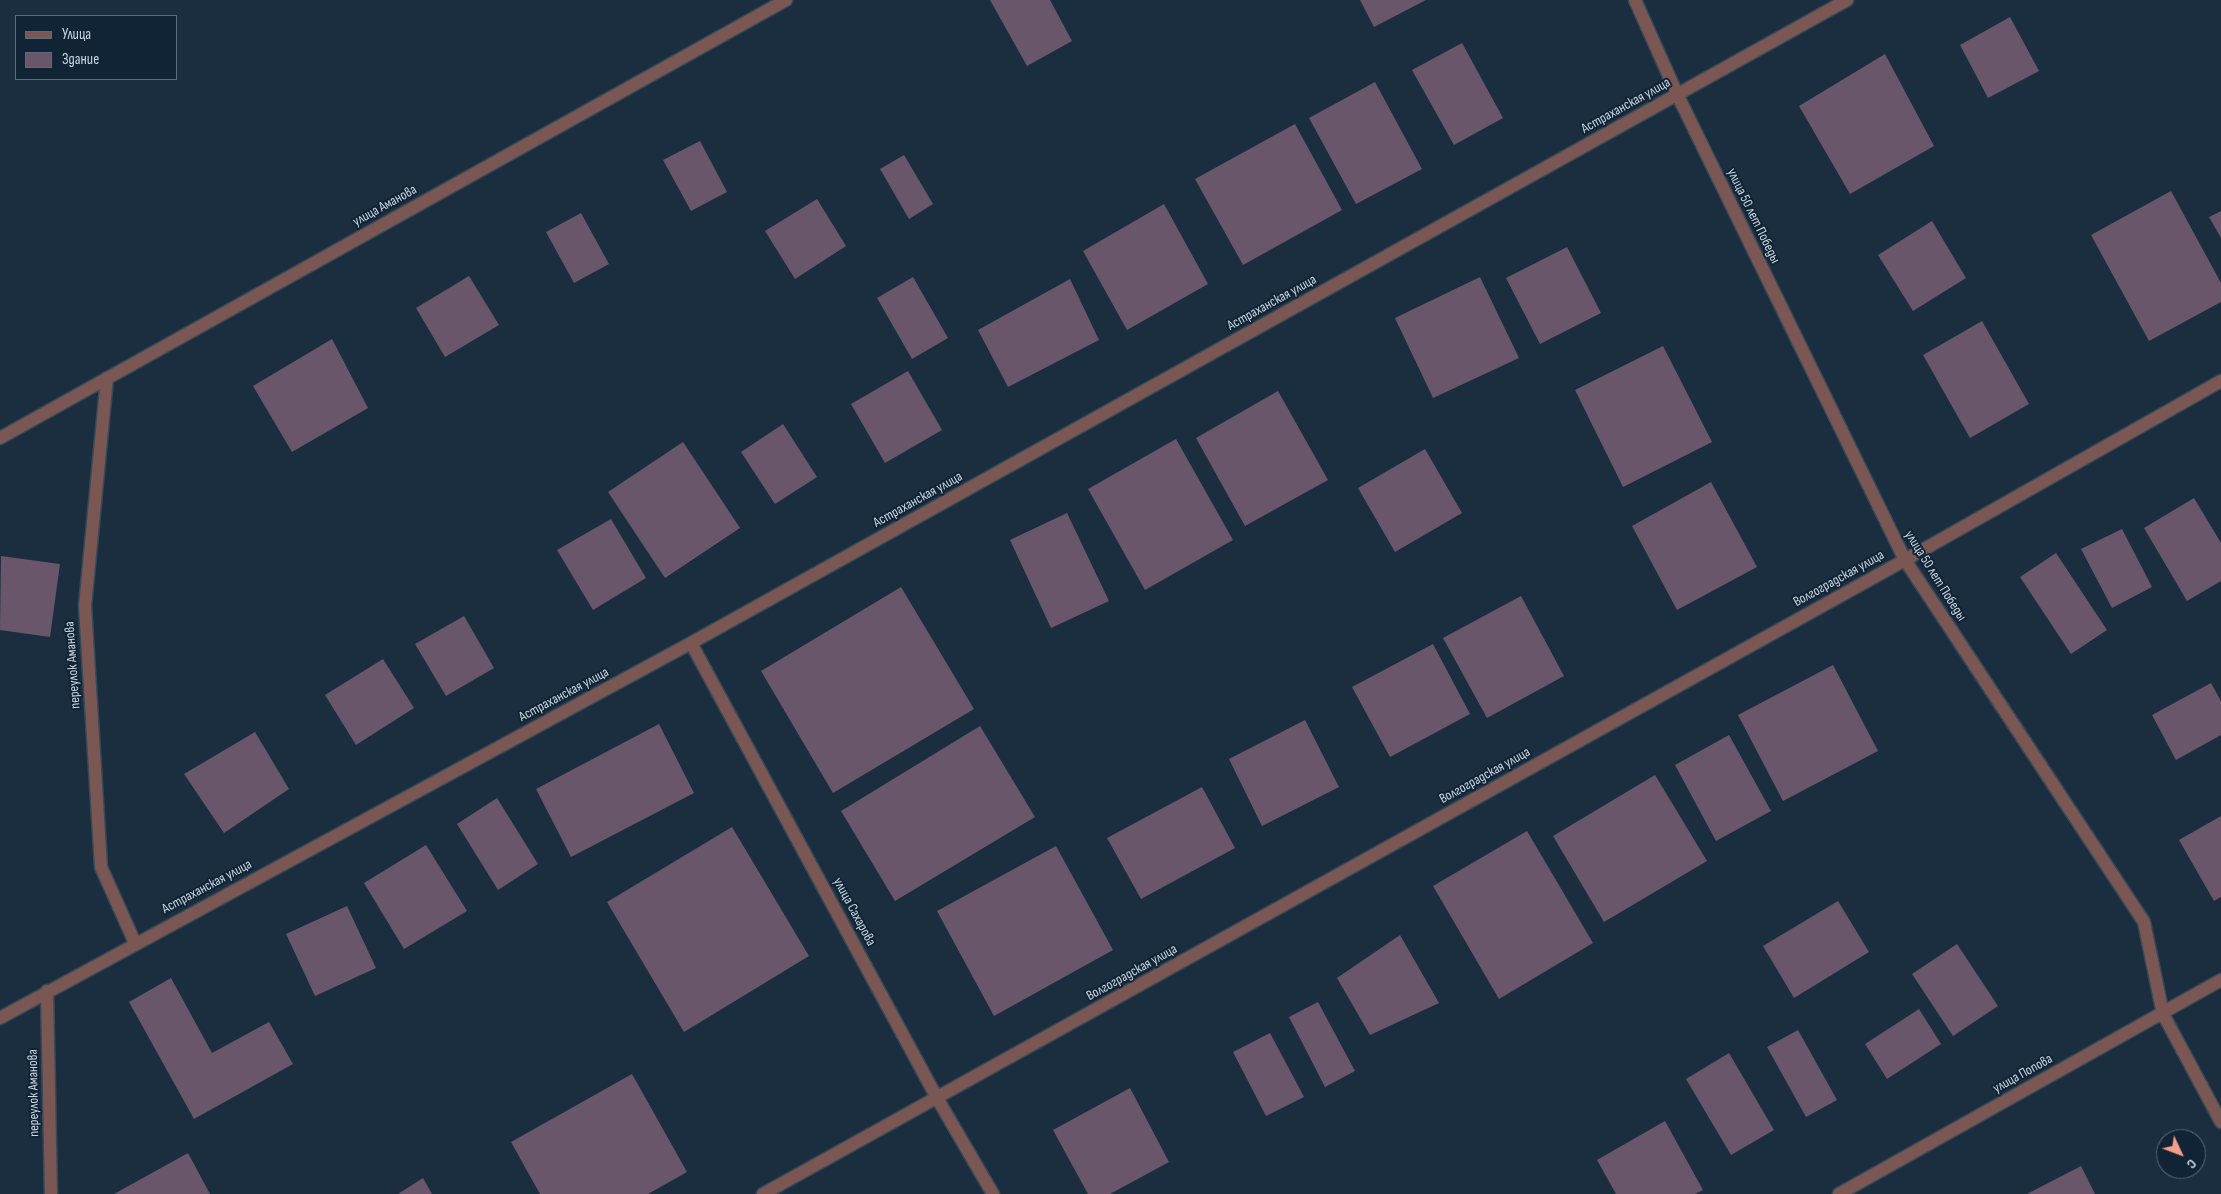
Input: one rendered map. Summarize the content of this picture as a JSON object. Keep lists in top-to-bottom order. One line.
{"streets":{"street":["Астраханская улица","улица Аманова","улица 50 лет Победы","Волгоградская улица","переулок Аманова","улица Сахарова","улица Попова"]},"crossings":[["Астраханская улица","улица 50 лет Победы"],["Астраханская улица","переулок Аманова"],["Астраханская улица","улица Сахарова"],["улица Аманова","переулок Аманова"],["улица 50 лет Победы","Волгоградская улица"],["улица 50 лет Победы","улица Попова"],["Волгоградская улица","улица Сахарова"]],"legend":["Улица","Здание"],"north":"bottom right"}
